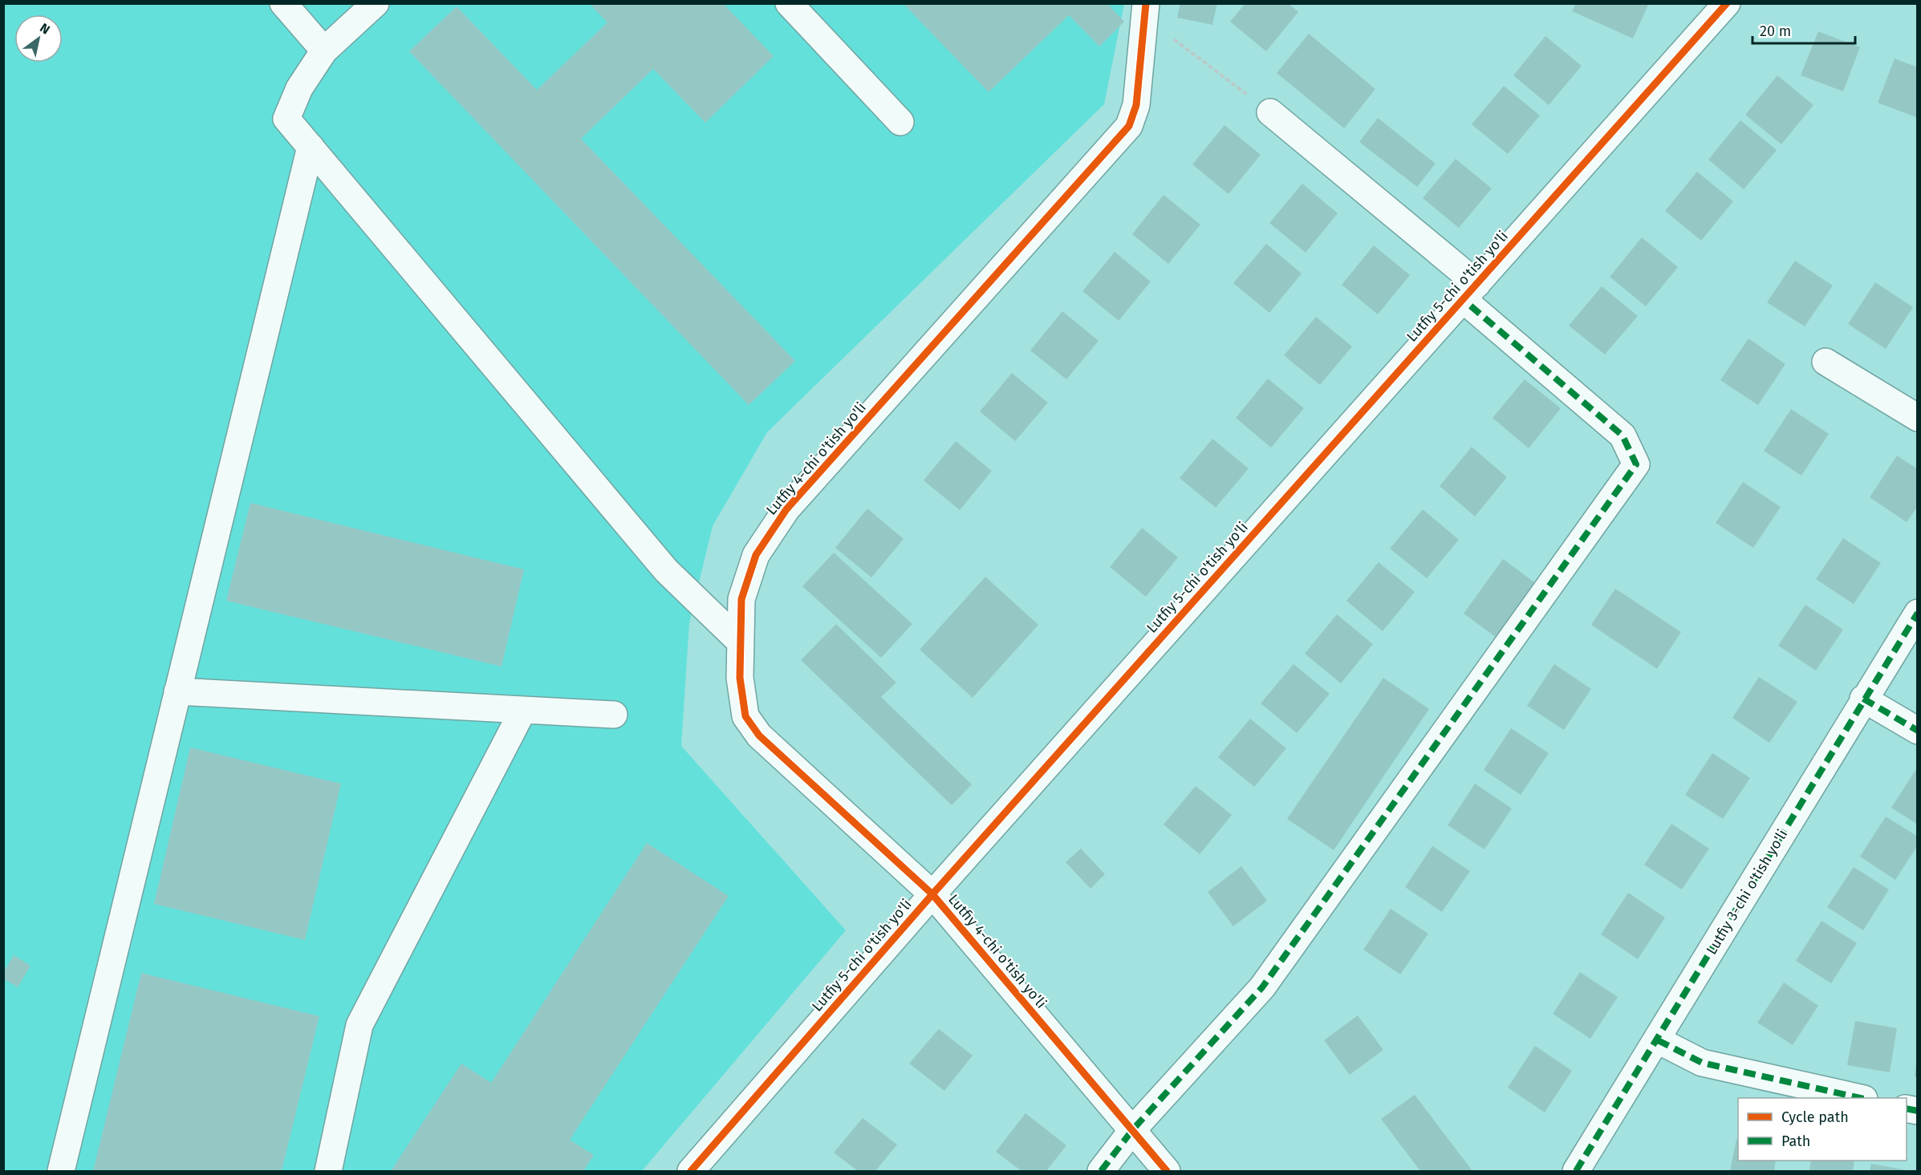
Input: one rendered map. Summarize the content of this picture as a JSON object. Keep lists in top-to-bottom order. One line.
{"streets":{"street":["Lutfiy 5-chi o'tish yo'li","Lutfiy 4-chi o'tish yo'li","Lutfiy 3-chi o'tish yo'li"]},"crossings":[["Lutfiy 5-chi o'tish yo'li","Lutfiy 4-chi o'tish yo'li"]],"legend":["Cycle path","Path"],"scale_bar":"20 m","north":"top right"}
